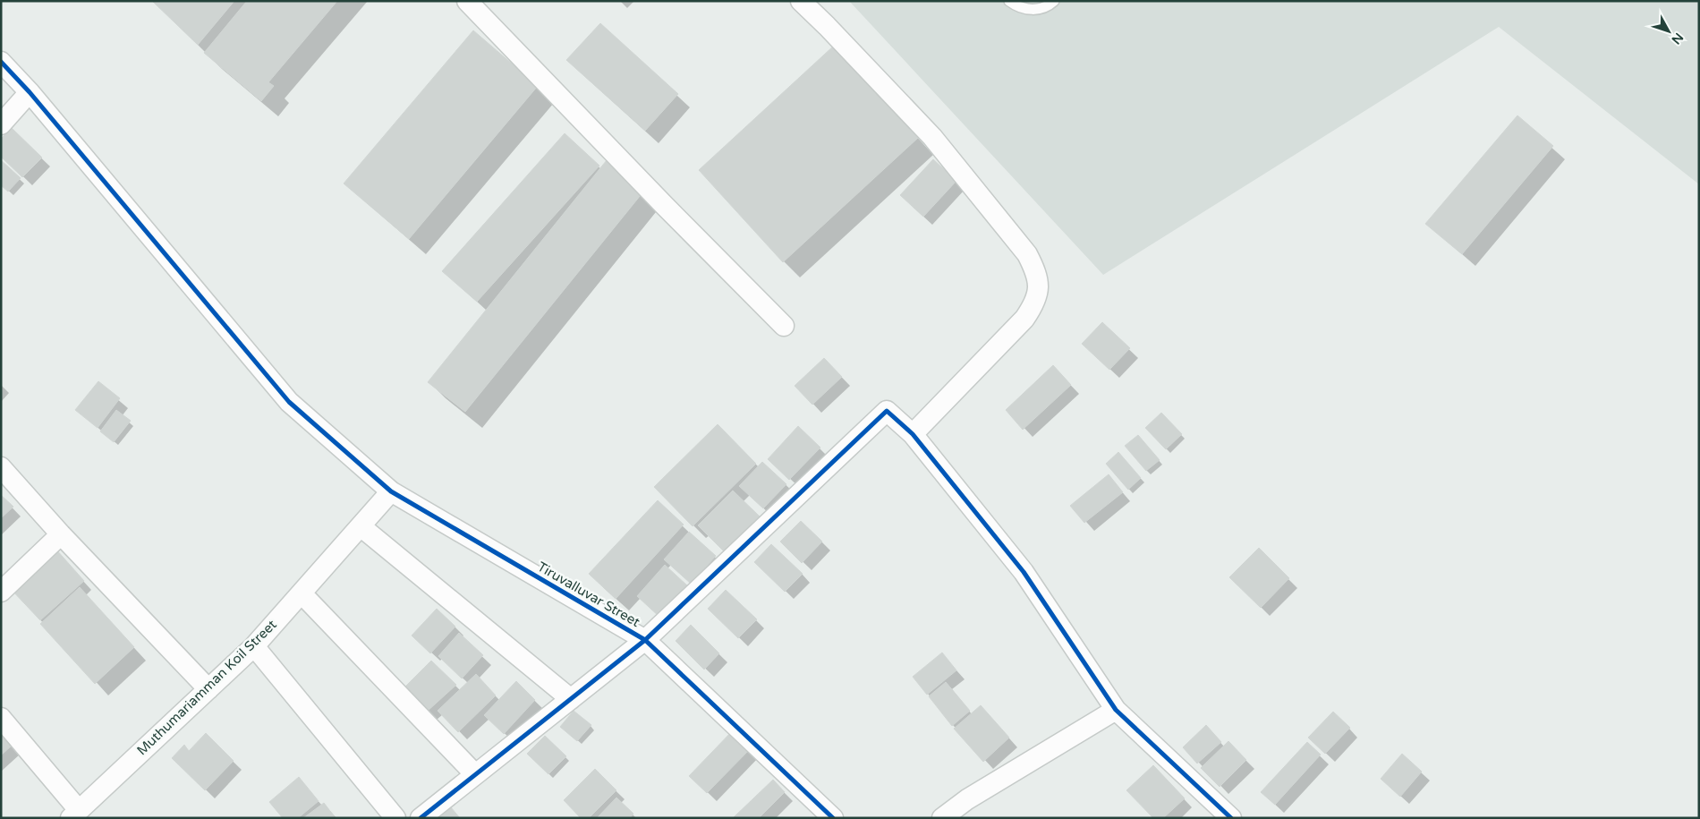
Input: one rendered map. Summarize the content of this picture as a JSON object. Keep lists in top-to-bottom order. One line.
{"streets":{"street":["Tiruvalluvar Street","Muthumariamman Koil Street"]},"crossings":[["Tiruvalluvar Street","Muthumariamman Koil Street"]],"north":"bottom right"}
